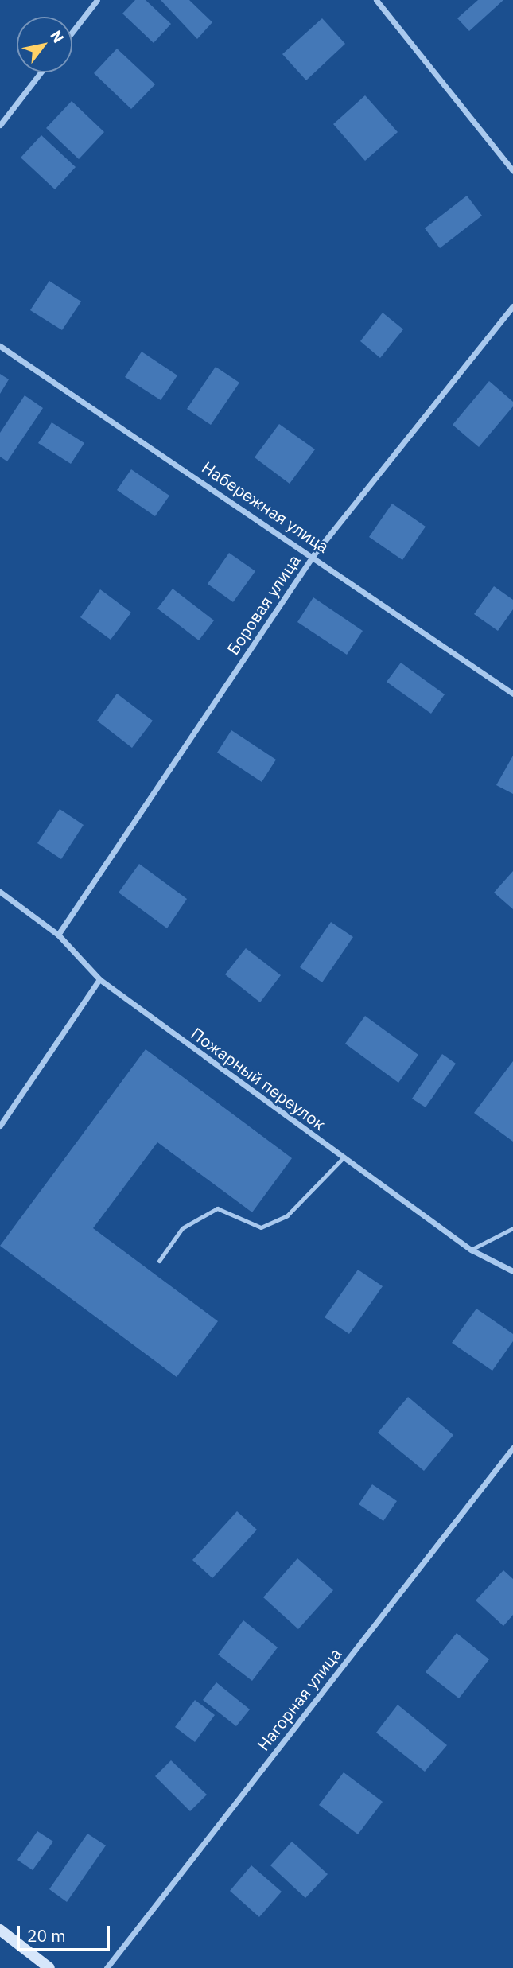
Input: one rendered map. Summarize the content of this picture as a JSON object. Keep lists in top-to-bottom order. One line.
{"streets":{"street":["Набережная улица","Боровая улица","Пожарный переулок","Нагорная улица"]},"crossings":[["Набережная улица","Боровая улица"],["Боровая улица","Пожарный переулок"]],"scale_bar":"20 m","north":"top right"}
